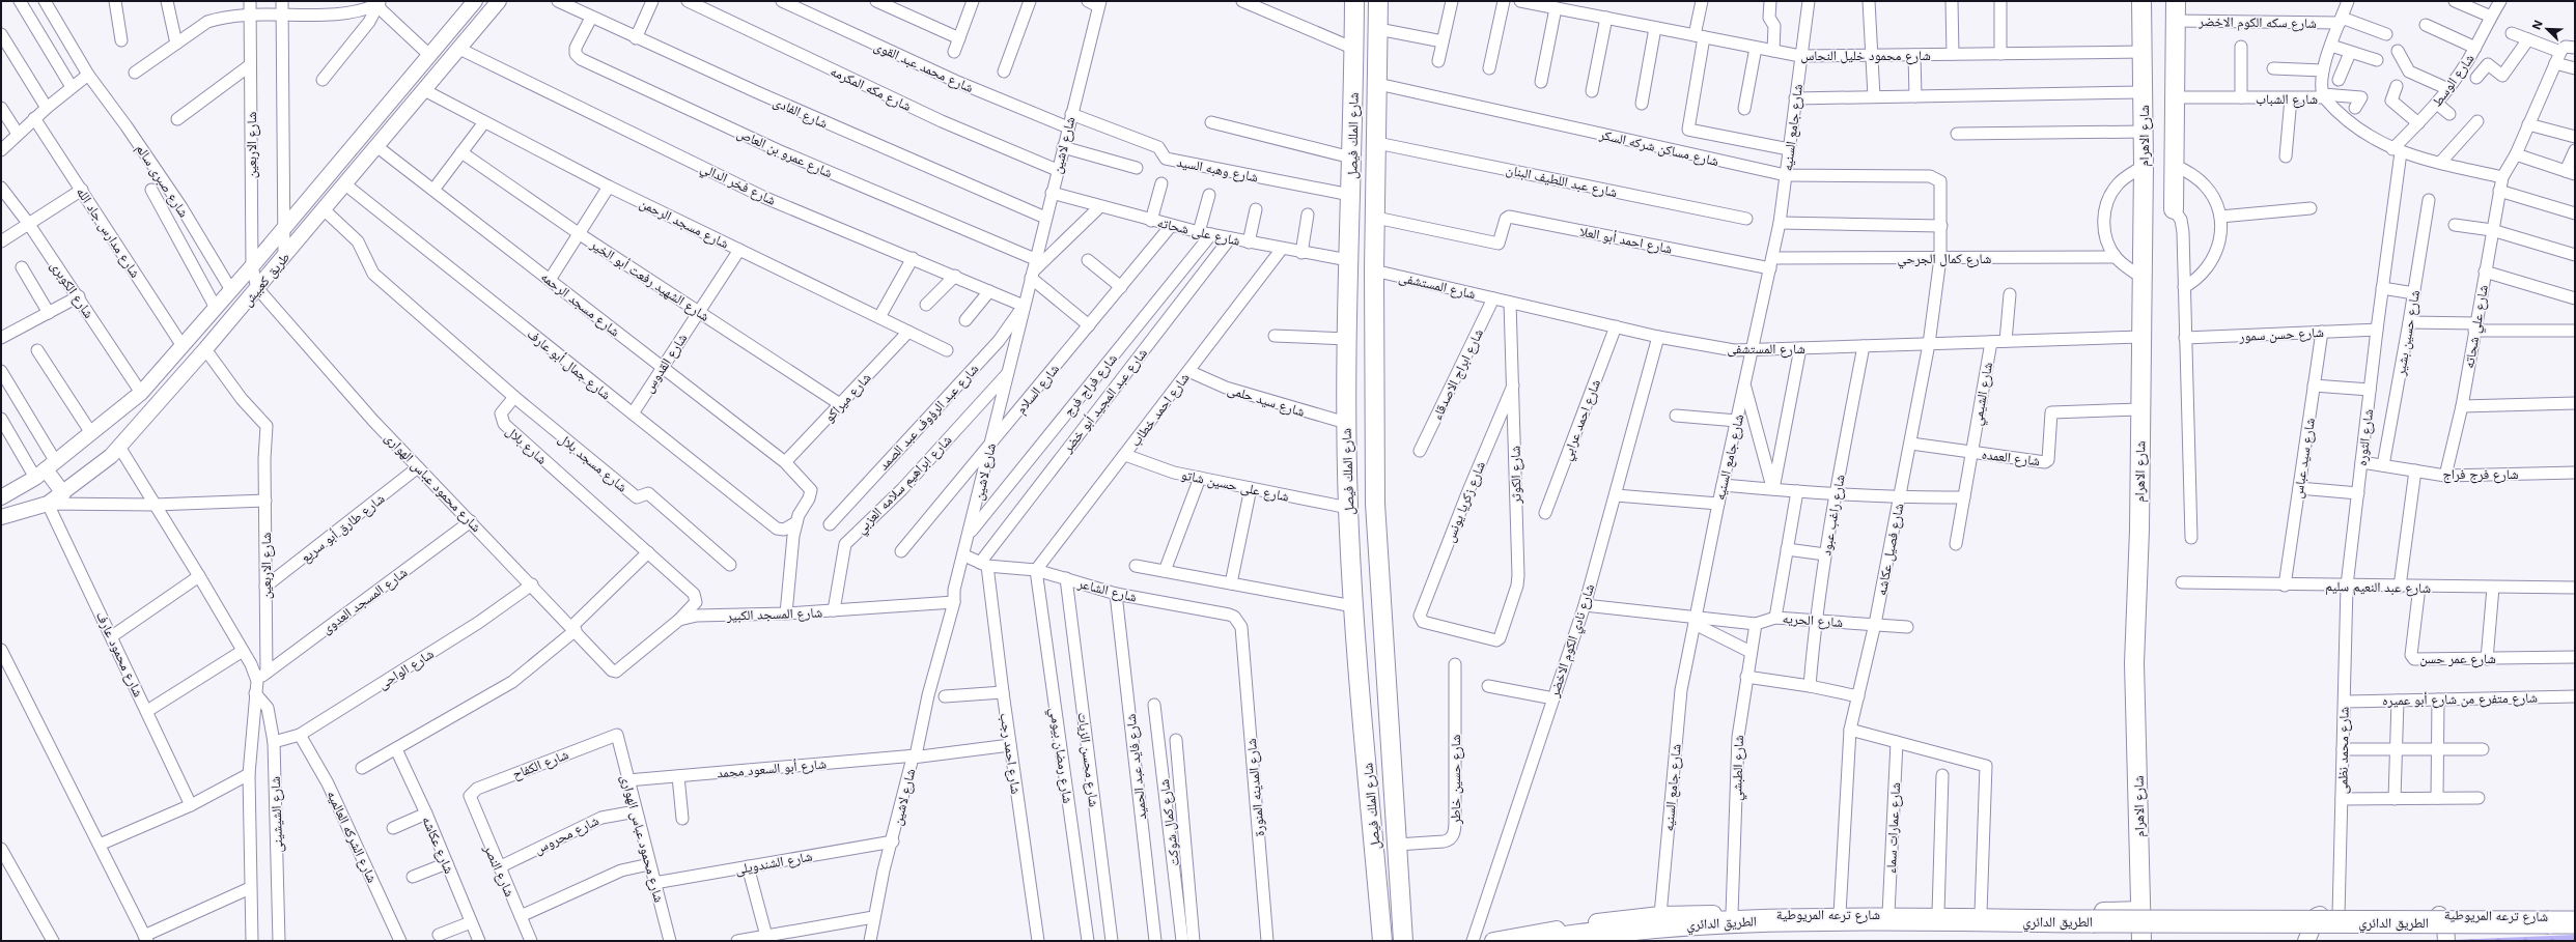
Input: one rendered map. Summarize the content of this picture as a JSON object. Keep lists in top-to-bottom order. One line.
{"streets":{"highway":["الطريق الدائري"],"main road":["شارع الملك فيصل","شارع الاهرام","شارع ترعه المريوطية"],"street":["شارع سكه الكوم الاخضر","شارع محمود خليل النحاس","شارع محمد عبد القوى","شارع الوسط","شارع مكه المكرمه","شارع الشباب","شارع الفادى","شارع جامع السنيه","شارع الاربعين","شارع لاشين","شارع مساكن شركه السكر","شارع عمرو بن العاص","شارع وهبه السيد","شارع صبرى سالم","شارع عبد اللطيف البنان","شارع فخر الدالي","شارع مسجد الرحمن","شارع على شحاته","شارع مدارس جاد الله","شارع احمد أبو العلا","شارع كمال الجرحي","طريق كعبيش","شارع الشهيد رفعت أبو الخير","شارع المستشفى","شارع الكوبرى","شارع مسجد الرحمه","شارع علي شحاته","شارع حسين بشير","شارع حسن سمور","شارع القدوس","شارع جمال أبو عارف","شارع ابراج الاصدقاء","شارع فراج فرج","شارع السلام","شارع الشيمي","شارع ميراكو","شارع عبد المجيد أبو خضر","شارع سيد حلمى","شارع احمد خطاب","شارع عبد الرؤوف عبد الصمد","شارع احمد عرابي","شارع الثوره","شارع بلال","شارع العمده","شارع سيد عباس","شارع مسجد بلال","شارع فرج فراج","شارع الكوثر","شارع محمود عباس الهوارى","شارع ابراهيم سلامه العزبي","شارع على حسين شاتو","شارع زكريا يونس","شارع راغب عبود","شارع طارق أبو سريع","شارع فصيل عكاشه","شارع عبد النعيم سليم","شارع الشاعر","شارع المسجد العدوى","شارع المسجد الكبير","شارع الحريه","شارع نادي الكوم الاخضر","شارع محمود عارف","شارع عمر حسن","شارع الواحى","شارع متفرع من شارع أبو عميره","شارع محمد نظمى","شارع احمد رجب","شارع رمضان بيومي","شارع محسن الزيات","شارع الكفاح","شارع فايد عبد الحميد","شارع أبو السعود محمد","شارع الطبشي","شارع حسين خاطر","شارع المدينه المنورة","شارع الشيشينى","شارع كمال شوكت","شارع عمارات سماء","شارع محروس","شارع الشركه العالميه","شارع عكاشه","شارع الشندويلى","شارع النصر"]},"crossings":[["شارع محمود خليل النحاس","شارع جامع السنيه"],["شارع محمود خليل النحاس","شارع الاهرام"],["شارع محمد عبد القوى","شارع لاشين"],["شارع الوسط","شارع الشباب"],["شارع الوسط","شارع الثوره"],["شارع مكه المكرمه","شارع لاشين"],["شارع الشباب","شارع علي شحاته"],["شارع الشباب","شارع الثوره"],["شارع الفادى","شارع لاشين"],["شارع الفادى","شارع عمرو بن العاص"],["شارع جامع السنيه","شارع مساكن شركه السكر"],["شارع جامع السنيه","شارع احمد أبو العلا"],["شارع جامع السنيه","شارع كمال الجرحي"],["شارع جامع السنيه","شارع المستشفى"],["شارع جامع السنيه","شارع الحريه"],["شارع جامع السنيه","شارع ترعه المريوطية"],["شارع الملك فيصل","شارع مساكن شركه السكر"],["شارع الملك فيصل","شارع وهبه السيد"],["شارع الملك فيصل","شارع عبد اللطيف البنان"],["شارع الملك فيصل","شارع على شحاته"],["شارع الملك فيصل","شارع احمد أبو العلا"],["شارع الملك فيصل","شارع المستشفى"],["شارع الملك فيصل","شارع سيد حلمى"],["شارع الملك فيصل","شارع على حسين شاتو"],["شارع الملك فيصل","شارع حسين خاطر"],["شارع الاهرام","شارع المستشفى"],["شارع الاهرام","شارع العمده"],["شارع الاهرام","شارع ترعه المريوطية"],["شارع الاربعين","طريق كعبيش"],["شارع الاربعين","شارع محمود عباس الهوارى"],["شارع الاربعين","شارع طارق أبو سريع"],["شارع الاربعين","شارع المسجد العدوى"],["شارع لاشين","شارع عمرو بن العاص"],["شارع لاشين","شارع وهبه السيد"],["شارع لاشين","شارع فخر الدالي"],["شارع لاشين","شارع على شحاته"],["شارع لاشين","شارع فراج فرج"],["شارع لاشين","شارع السلام"],["شارع لاشين","شارع عبد الرؤوف عبد الصمد"],["شارع لاشين","شارع ابراهيم سلامه العزبي"],["شارع لاشين","شارع الشاعر"],["شارع لاشين","شارع المسجد الكبير"],["شارع لاشين","شارع أبو السعود محمد"],["شارع لاشين","شارع الشندويلى"],["شارع مساكن شركه السكر","شارع فصيل عكاشه"],["شارع صبرى سالم","طريق كعبيش"],["شارع فخر الدالي","طريق كعبيش"],["شارع فخر الدالي","شارع عبد الرؤوف عبد الصمد"],["شارع مسجد الرحمن","طريق كعبيش"],["شارع مسجد الرحمن","شارع القدوس"],["شارع مسجد الرحمن","شارع ميراكو"],["شارع على شحاته","شارع فراج فرج"],["شارع على شحاته","شارع السلام"],["شارع على شحاته","شارع عبد المجيد أبو خضر"],["شارع على شحاته","شارع احمد خطاب"],["شارع مدارس جاد الله","طريق كعبيش"],["شارع احمد أبو العلا","شارع كمال الجرحي"],["شارع كمال الجرحي","شارع فصيل عكاشه"],["طريق كعبيش","شارع الكوبرى"],["طريق كعبيش","شارع مسجد الرحمه"],["طريق كعبيش","شارع جمال أبو عارف"],["طريق كعبيش","شارع محمود عباس الهوارى"],["طريق كعبيش","شارع محمود عارف"],["شارع الشهيد رفعت أبو الخير","شارع القدوس"],["شارع الشهيد رفعت أبو الخير","شارع ميراكو"],["شارع المستشفى","شارع ابراج الاصدقاء"],["شارع المستشفى","شارع الشيمي"],["شارع المستشفى","شارع احمد عرابي"],["شارع المستشفى","شارع الكوثر"],["شارع المستشفى","شارع راغب عبود"],["شارع المستشفى","شارع فصيل عكاشه"],["شارع المستشفى","شارع نادي الكوم الاخضر"],["شارع مسجد الرحمه","شارع القدوس"],["شارع مسجد الرحمه","شارع جمال أبو عارف"],["شارع مسجد الرحمه","شارع ميراكو"],["شارع علي شحاته","شارع فرج فراج"],["شارع حسين بشير","شارع فرج فراج"],["شارع حسن سمور","شارع الثوره"],["شارع حسن سمور","شارع سيد عباس"],["شارع القدوس","شارع جمال أبو عارف"],["شارع الشيمي","شارع العمده"],["شارع عبد المجيد أبو خضر","شارع الشاعر"],["شارع عبد المجيد أبو خضر","شارع احمد رجب"],["شارع سيد حلمى","شارع احمد خطاب"],["شارع احمد خطاب","شارع على حسين شاتو"],["شارع احمد خطاب","شارع الشاعر"],["شارع احمد خطاب","شارع رمضان بيومي"],["شارع الثوره","شارع فرج فراج"],["شارع الثوره","شارع عبد النعيم سليم"],["شارع الثوره","شارع محمد نظمى"],["شارع بلال","شارع مسجد بلال"],["شارع بلال","شارع المسجد الكبير"],["شارع العمده","شارع فصيل عكاشه"],["شارع سيد عباس","شارع عبد النعيم سليم"],["شارع الكوثر","شارع زكريا يونس"],["شارع محمود عباس الهوارى","شارع طارق أبو سريع"],["شارع محمود عباس الهوارى","شارع المسجد العدوى"],["شارع محمود عباس الهوارى","شارع المسجد الكبير"],["شارع محمود عباس الهوارى","شارع الواحى"],["شارع محمود عباس الهوارى","شارع الكفاح"],["شارع محمود عباس الهوارى","شارع أبو السعود محمد"],["شارع محمود عباس الهوارى","شارع محروس"],["شارع محمود عباس الهوارى","شارع الشندويلى"],["شارع ابراهيم سلامه العزبي","شارع المسجد الكبير"],["شارع راغب عبود","شارع الحريه"],["شارع فصيل عكاشه","شارع الحريه"],["شارع فصيل عكاشه","شارع ترعه المريوطية"],["شارع عبد النعيم سليم","شارع عمر حسن"],["شارع عبد النعيم سليم","شارع محمد نظمى"],["شارع الشاعر","شارع احمد رجب"],["شارع الشاعر","شارع رمضان بيومي"],["شارع الشاعر","شارع محسن الزيات"],["شارع الشاعر","شارع فايد عبد الحميد"],["شارع الشاعر","شارع المدينه المنورة"],["شارع المسجد العدوى","شارع الشيشينى"],["شارع الحريه","شارع نادي الكوم الاخضر"],["شارع الحريه","شارع الطبشي"],["شارع الواحى","شارع الشيشينى"],["شارع الواحى","شارع الشركه العالميه"],["شارع متفرع من شارع أبو عميره","شارع محمد نظمى"],["شارع محمد نظمى","شارع ترعه المريوطية"],["شارع احمد رجب","شارع أبو السعود محمد"],["شارع الكفاح","شارع النصر"],["شارع الطبشي","شارع ترعه المريوطية"],["شارع عمارات سماء","شارع ترعه المريوطية"],["شارع محروس","شارع النصر"]],"north":"top left"}
